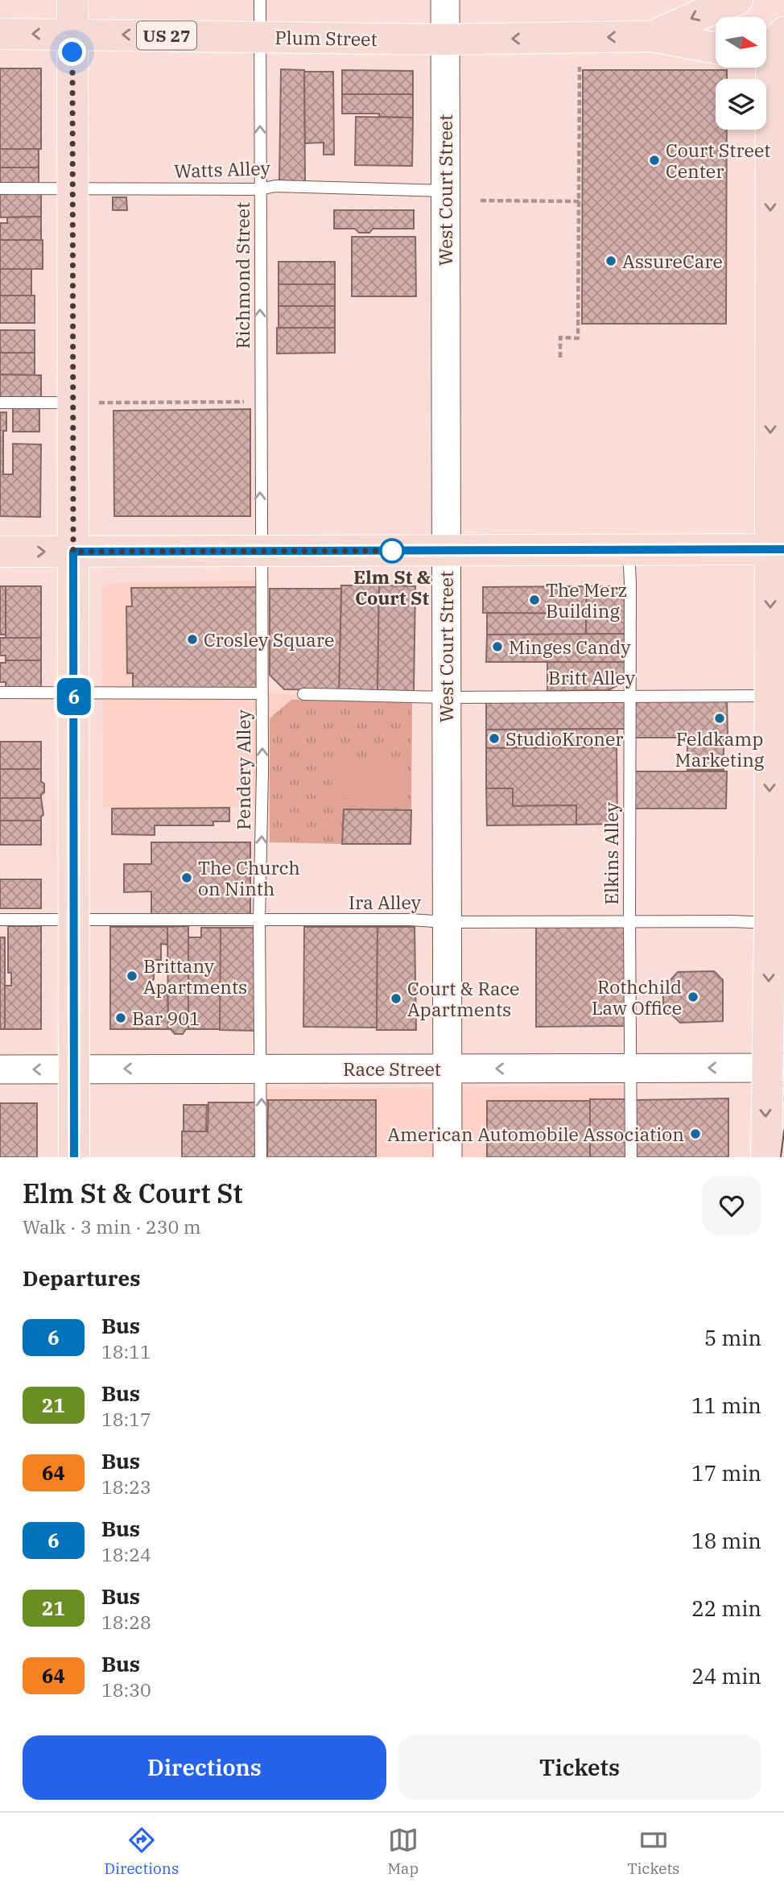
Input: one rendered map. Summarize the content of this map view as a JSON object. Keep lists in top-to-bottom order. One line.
{"streets":{"main road":["US 27","Plum Street"],"street":["West Court Street","Race Street"],"lane":["Watts Alley","Richmond Street","Britt Alley","Pendery Alley","Elkins Alley","Ira Alley"]},"crossings":[["US 27","Plum Street"],["Plum Street","West Court Street"],["Plum Street","Richmond Street"],["Watts Alley","West Court Street"],["Watts Alley","Richmond Street"],["West Court Street","Britt Alley"],["West Court Street","Ira Alley"],["West Court Street","Race Street"],["Richmond Street","Pendery Alley"],["Britt Alley","Elkins Alley"],["Pendery Alley","Ira Alley"],["Pendery Alley","Race Street"],["Elkins Alley","Ira Alley"],["Elkins Alley","Race Street"]],"one_way":["Plum Street","Richmond Street","Pendery Alley","Race Street"],"places":["Court Street Center","AssureCare","Elm St & Court St","The Merz Building","Crosley Square","Minges Candy","Feldkamp Marketing","StudioKroner","The Church on Ninth","Brittany Apartments","Rothchild Law Office","Court & Race Apartments","Bar 901","American Automobile Association"],"lines":["bus line 6"],"north":"right","page":{"on_map":"6","heading":[["Elm St & Court St","Walk · 3 min · 230 m"],"Departures"],"list":[{"mark":"6","name":"Bus","note":"18:11","value":"5 min"},{"mark":"21","name":"Bus","note":"18:17","value":"11 min"},{"mark":"64","name":"Bus","note":"18:23","value":"17 min"},{"mark":"6","name":"Bus","note":"18:24","value":"18 min"},{"mark":"21","name":"Bus","note":"18:28","value":"22 min"},{"mark":"64","name":"Bus","note":"18:30","value":"24 min"}],"buttons":["Directions","Tickets"],"tabs":["Directions","Map","Tickets"]}}
